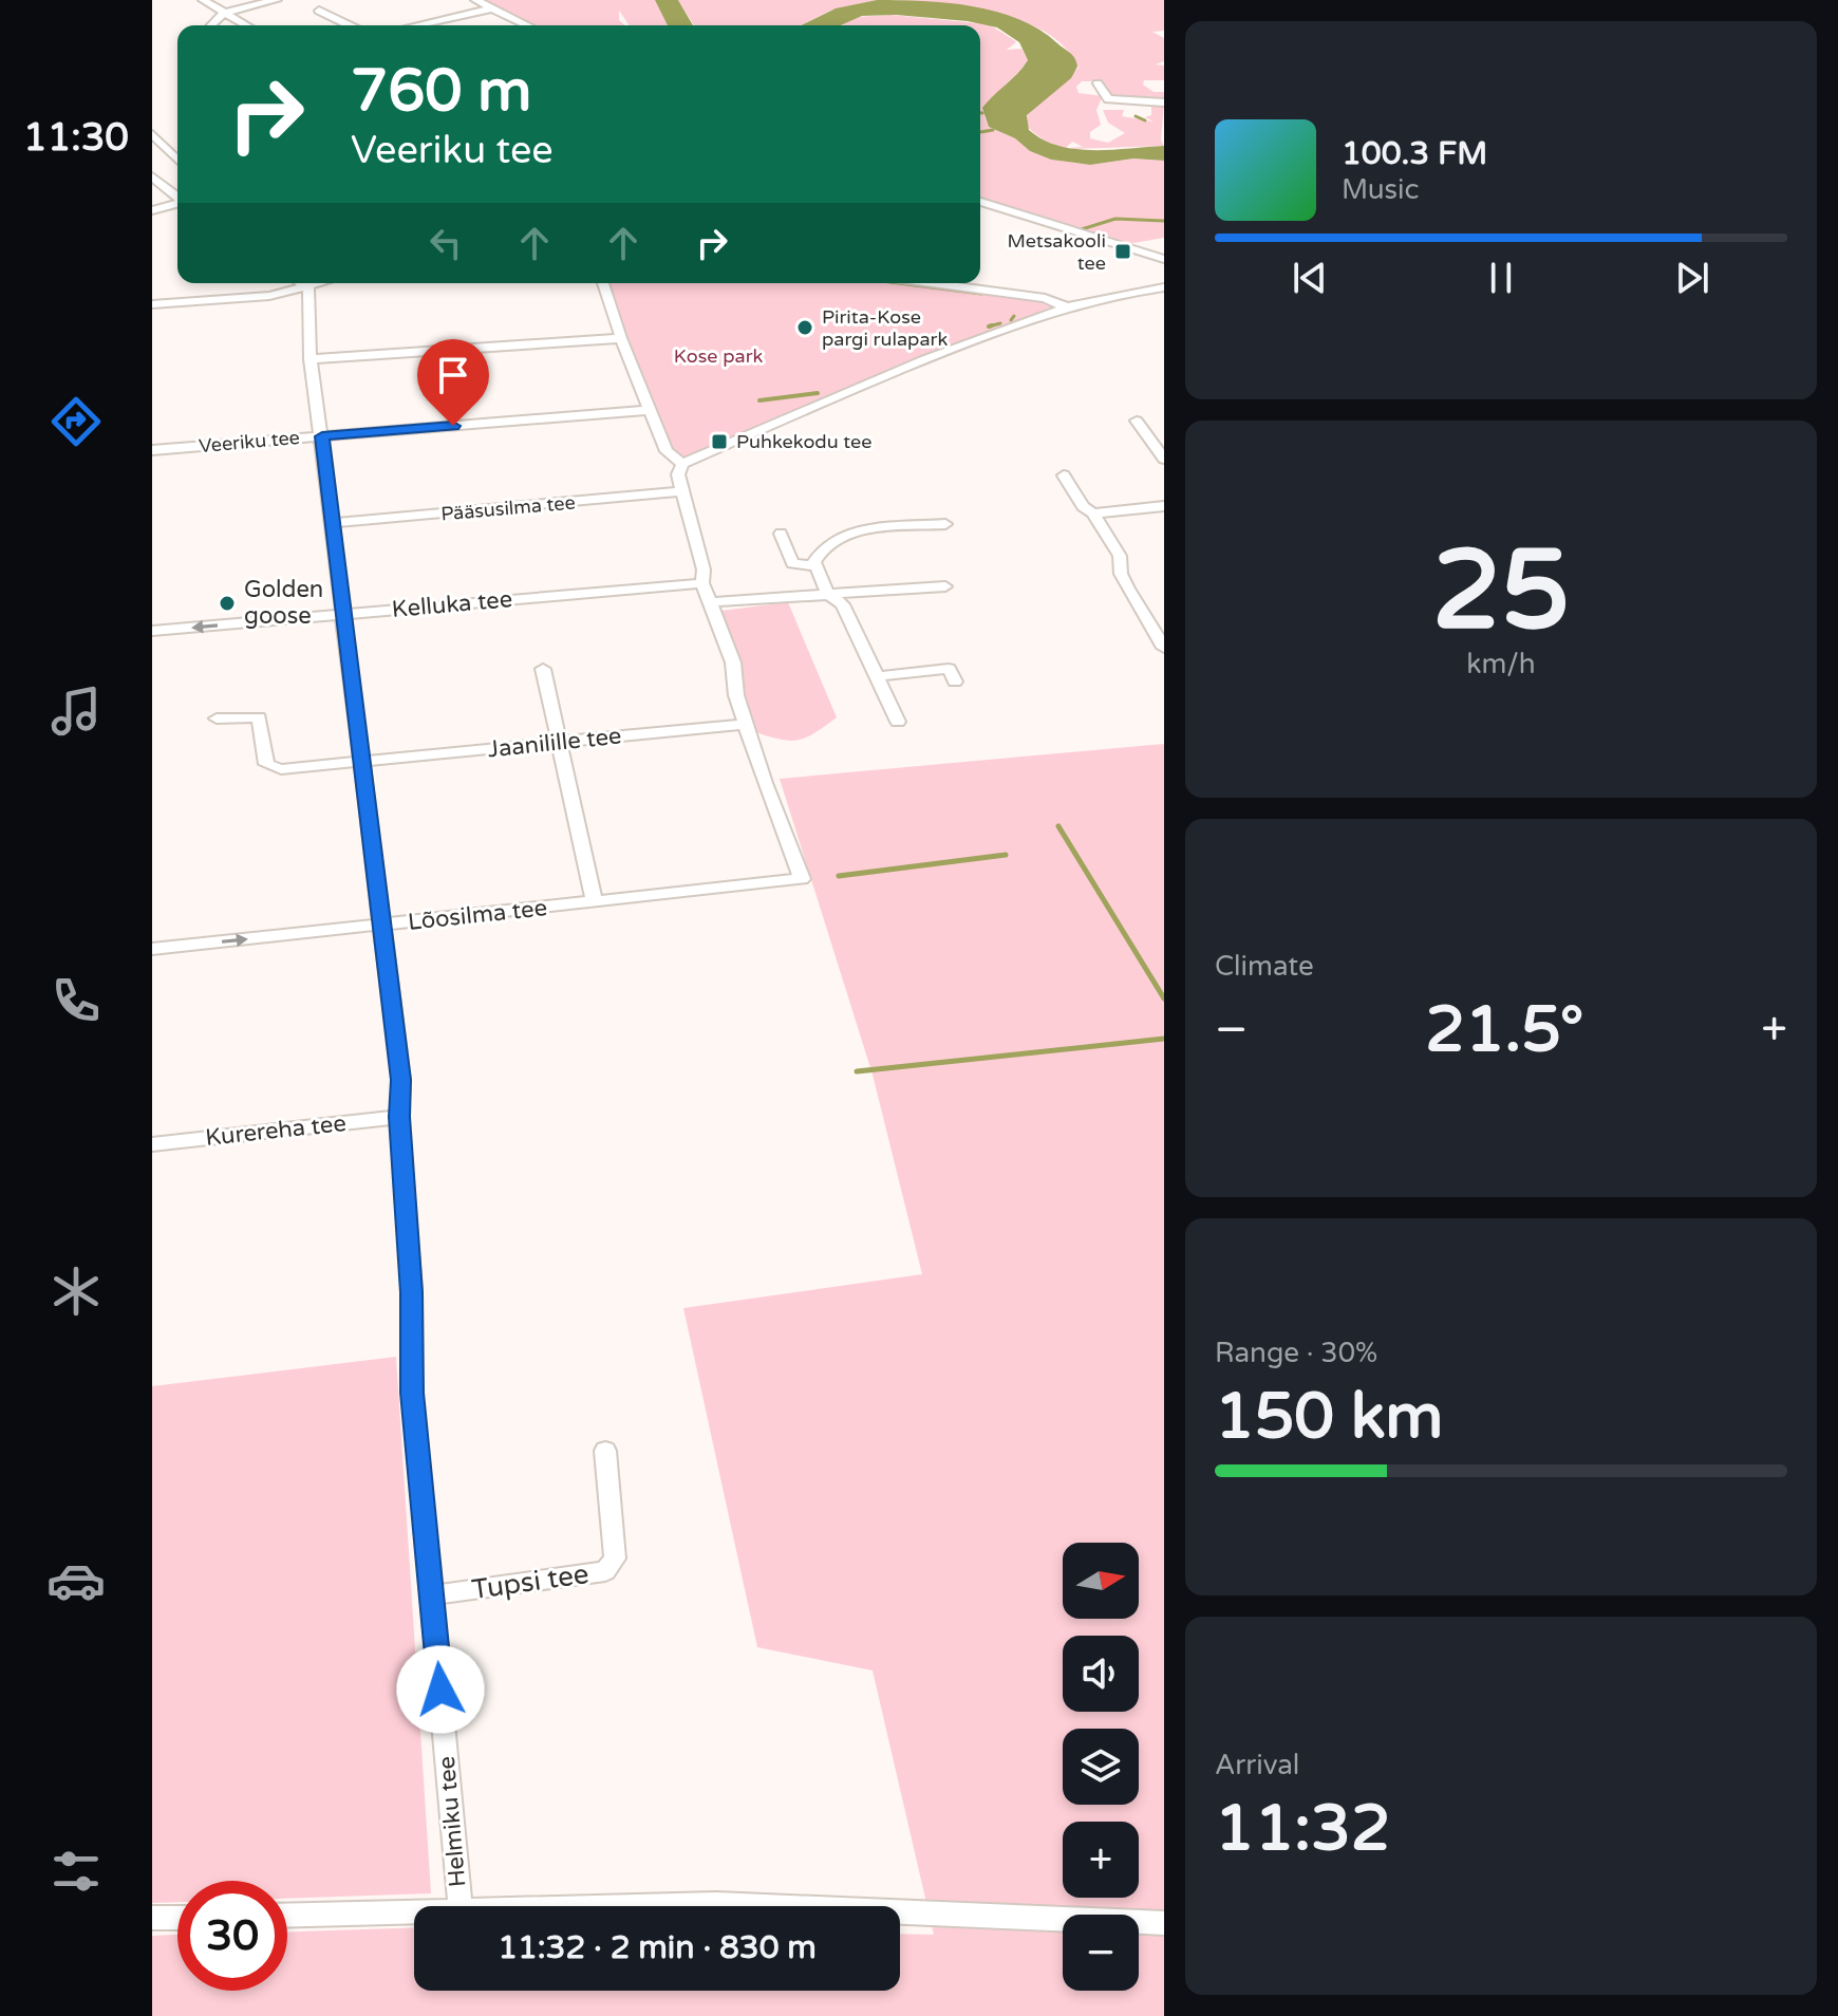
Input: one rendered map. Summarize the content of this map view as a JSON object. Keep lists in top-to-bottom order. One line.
{"streets":{"street":["Veeriku tee","Pääsusilma tee","Kelluka tee","Jaanilille tee","Lõosilma tee","Kurereha tee","Tupsi tee","Helmiku tee"]},"crossings":[["Veeriku tee","Helmiku tee"],["Pääsusilma tee","Helmiku tee"],["Kelluka tee","Helmiku tee"],["Jaanilille tee","Lõosilma tee"],["Jaanilille tee","Helmiku tee"],["Lõosilma tee","Helmiku tee"],["Kurereha tee","Helmiku tee"],["Tupsi tee","Helmiku tee"]],"one_way":["Kelluka tee"],"parks":["Kose park"],"places":{"transit":["Metsakooli tee","Puhkekodu tee"],"other":["Pirita-Kose pargi rulapark","Golden goose"]},"north":"right","page":{"tabs":"11:30","turn":["760 m","Veeriku tee"],"song":["100.3 FM","Music"],"tile":[["25","km/h"],"Climate",["Range · 30%","150 km"],["Arrival","11:32"]],"heat":["−","21.5°","+"],"map_buttons":["+","−"],"limit":"30","trip":"11:32 · 2 min · 830 m"}}
